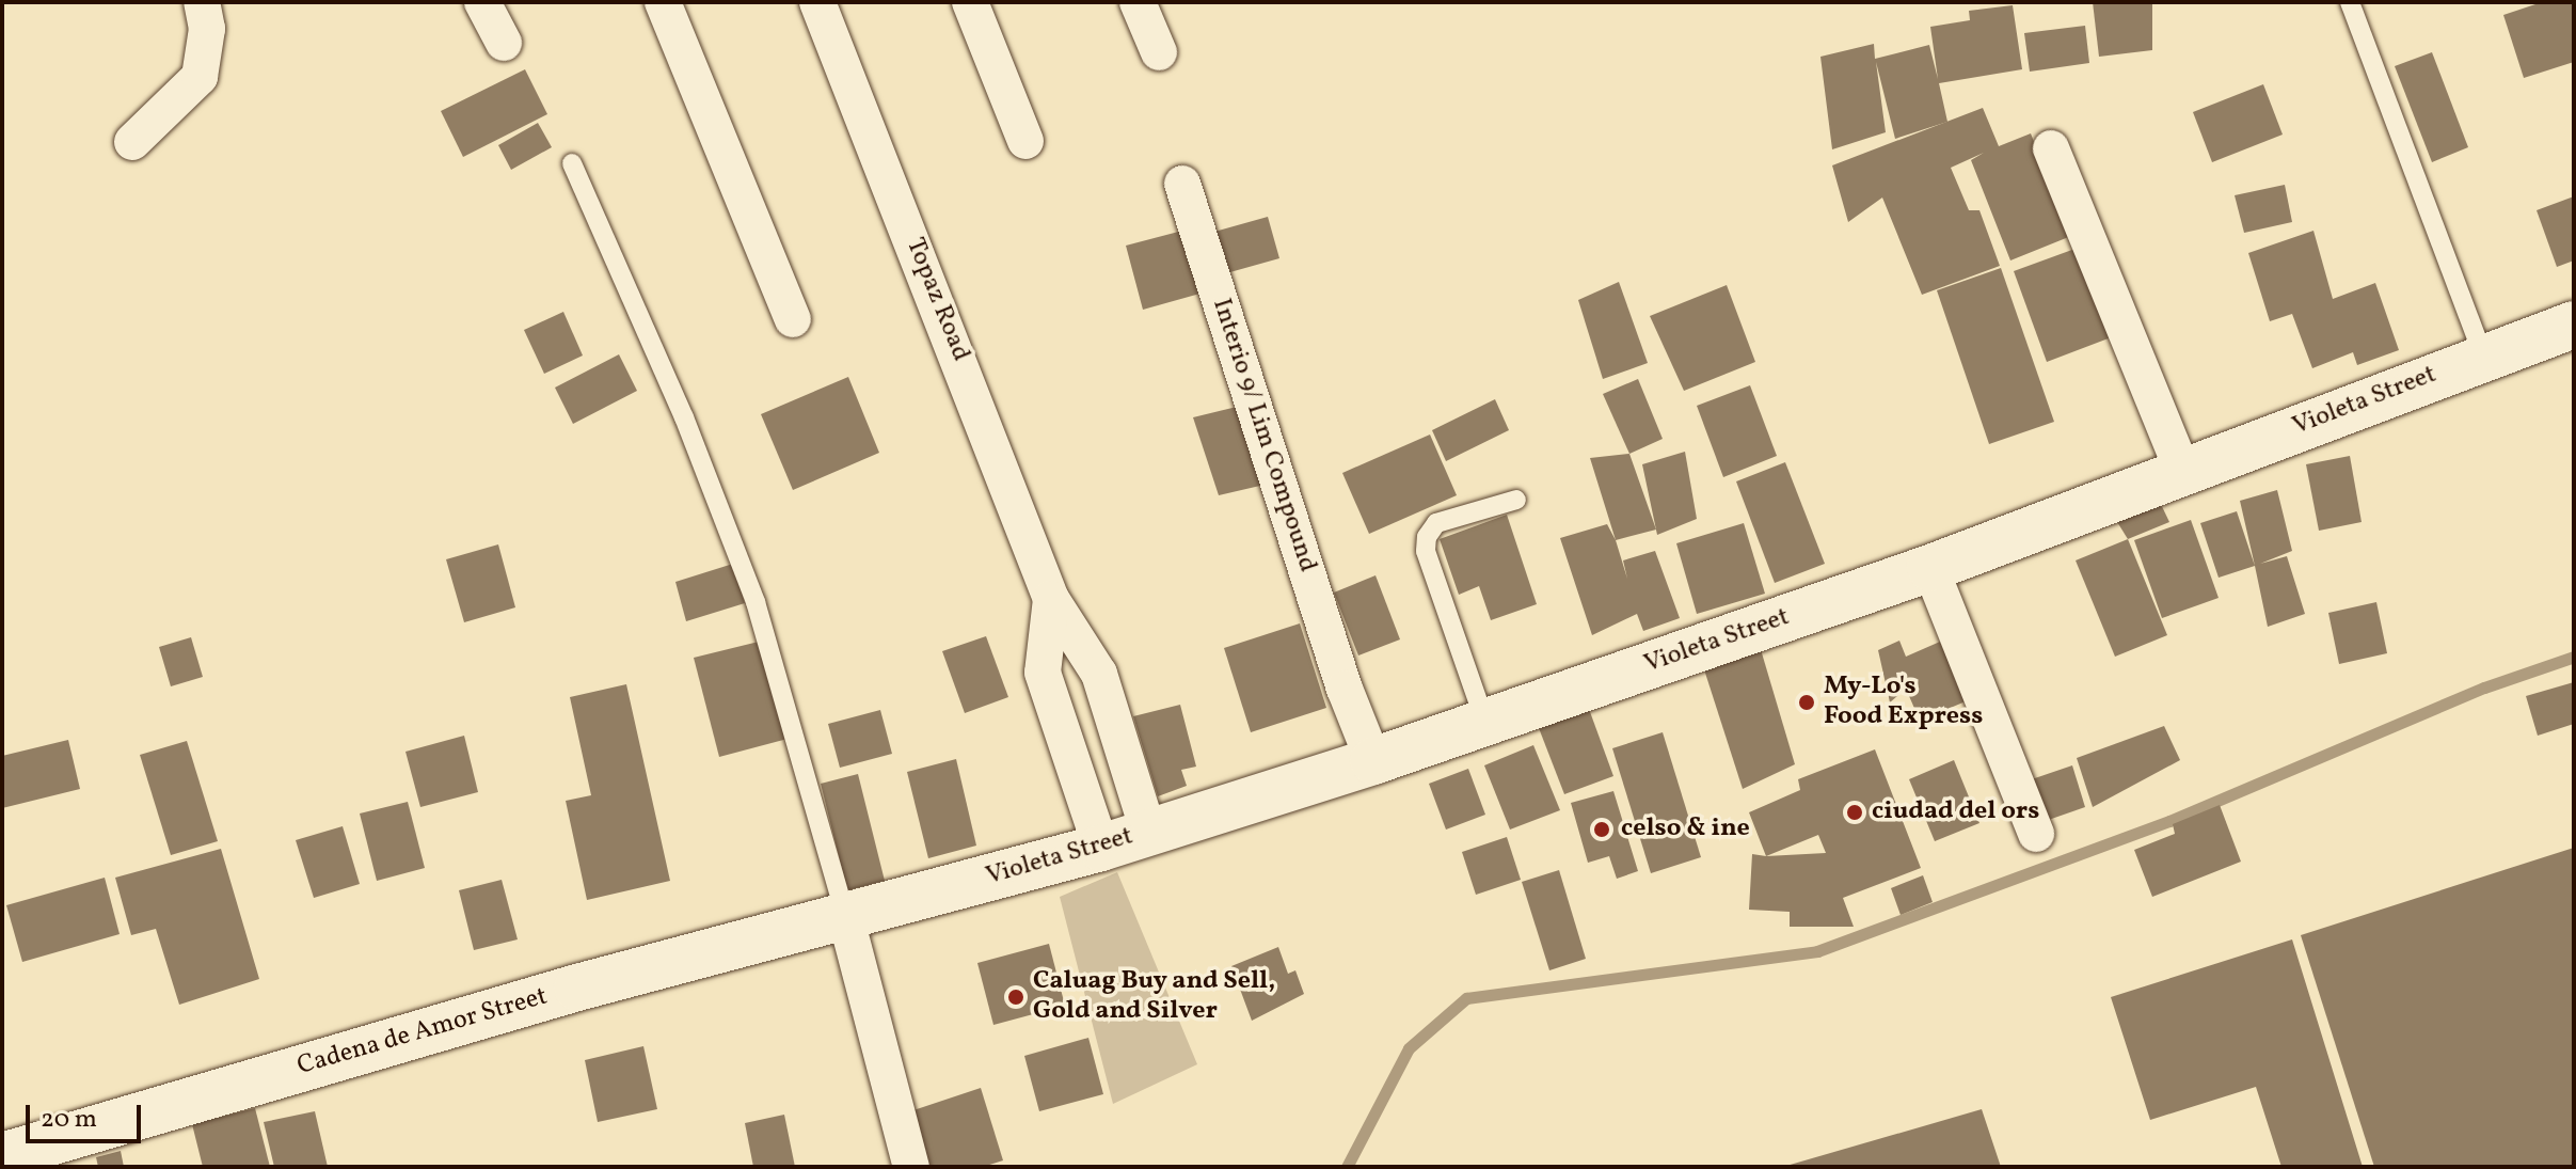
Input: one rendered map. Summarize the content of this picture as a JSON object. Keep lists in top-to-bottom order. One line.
{"streets":{"main road":["Violeta Street","Cadena de Amor Street"],"street":["Topaz Road","Interio 9/ Lim Compound"]},"crossings":[["Topaz Road","Violeta Street"],["Violeta Street","Interio 9/ Lim Compound"],["Violeta Street","Cadena de Amor Street"]],"places":["My-Lo's Food Express","ciudad del ors","celso & ine","Caluag Buy and Sell, Gold and Silver"],"scale_bar":"20 m"}
